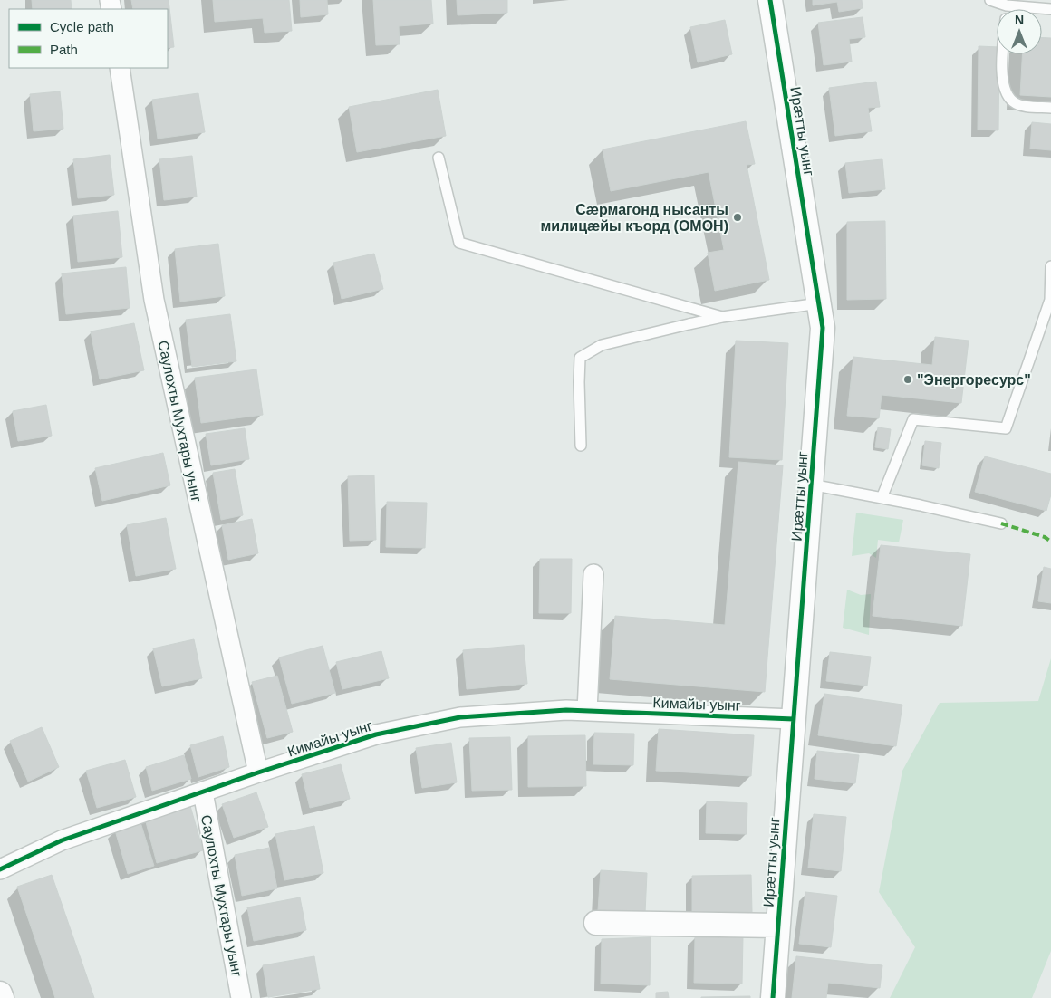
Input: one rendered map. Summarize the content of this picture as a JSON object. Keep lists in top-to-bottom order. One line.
{"streets":{"street":["Ирæтты уынг","Саулохты Мухтары уынг","Кимайы уынг"]},"crossings":[["Ирæтты уынг","Кимайы уынг"],["Саулохты Мухтары уынг","Кимайы уынг"]],"places":["Сæрмагонд нысанты милицæйы къорд (ОМОН)","\"Энергоресурс\""],"legend":["Cycle path","Path"],"north":"top"}
